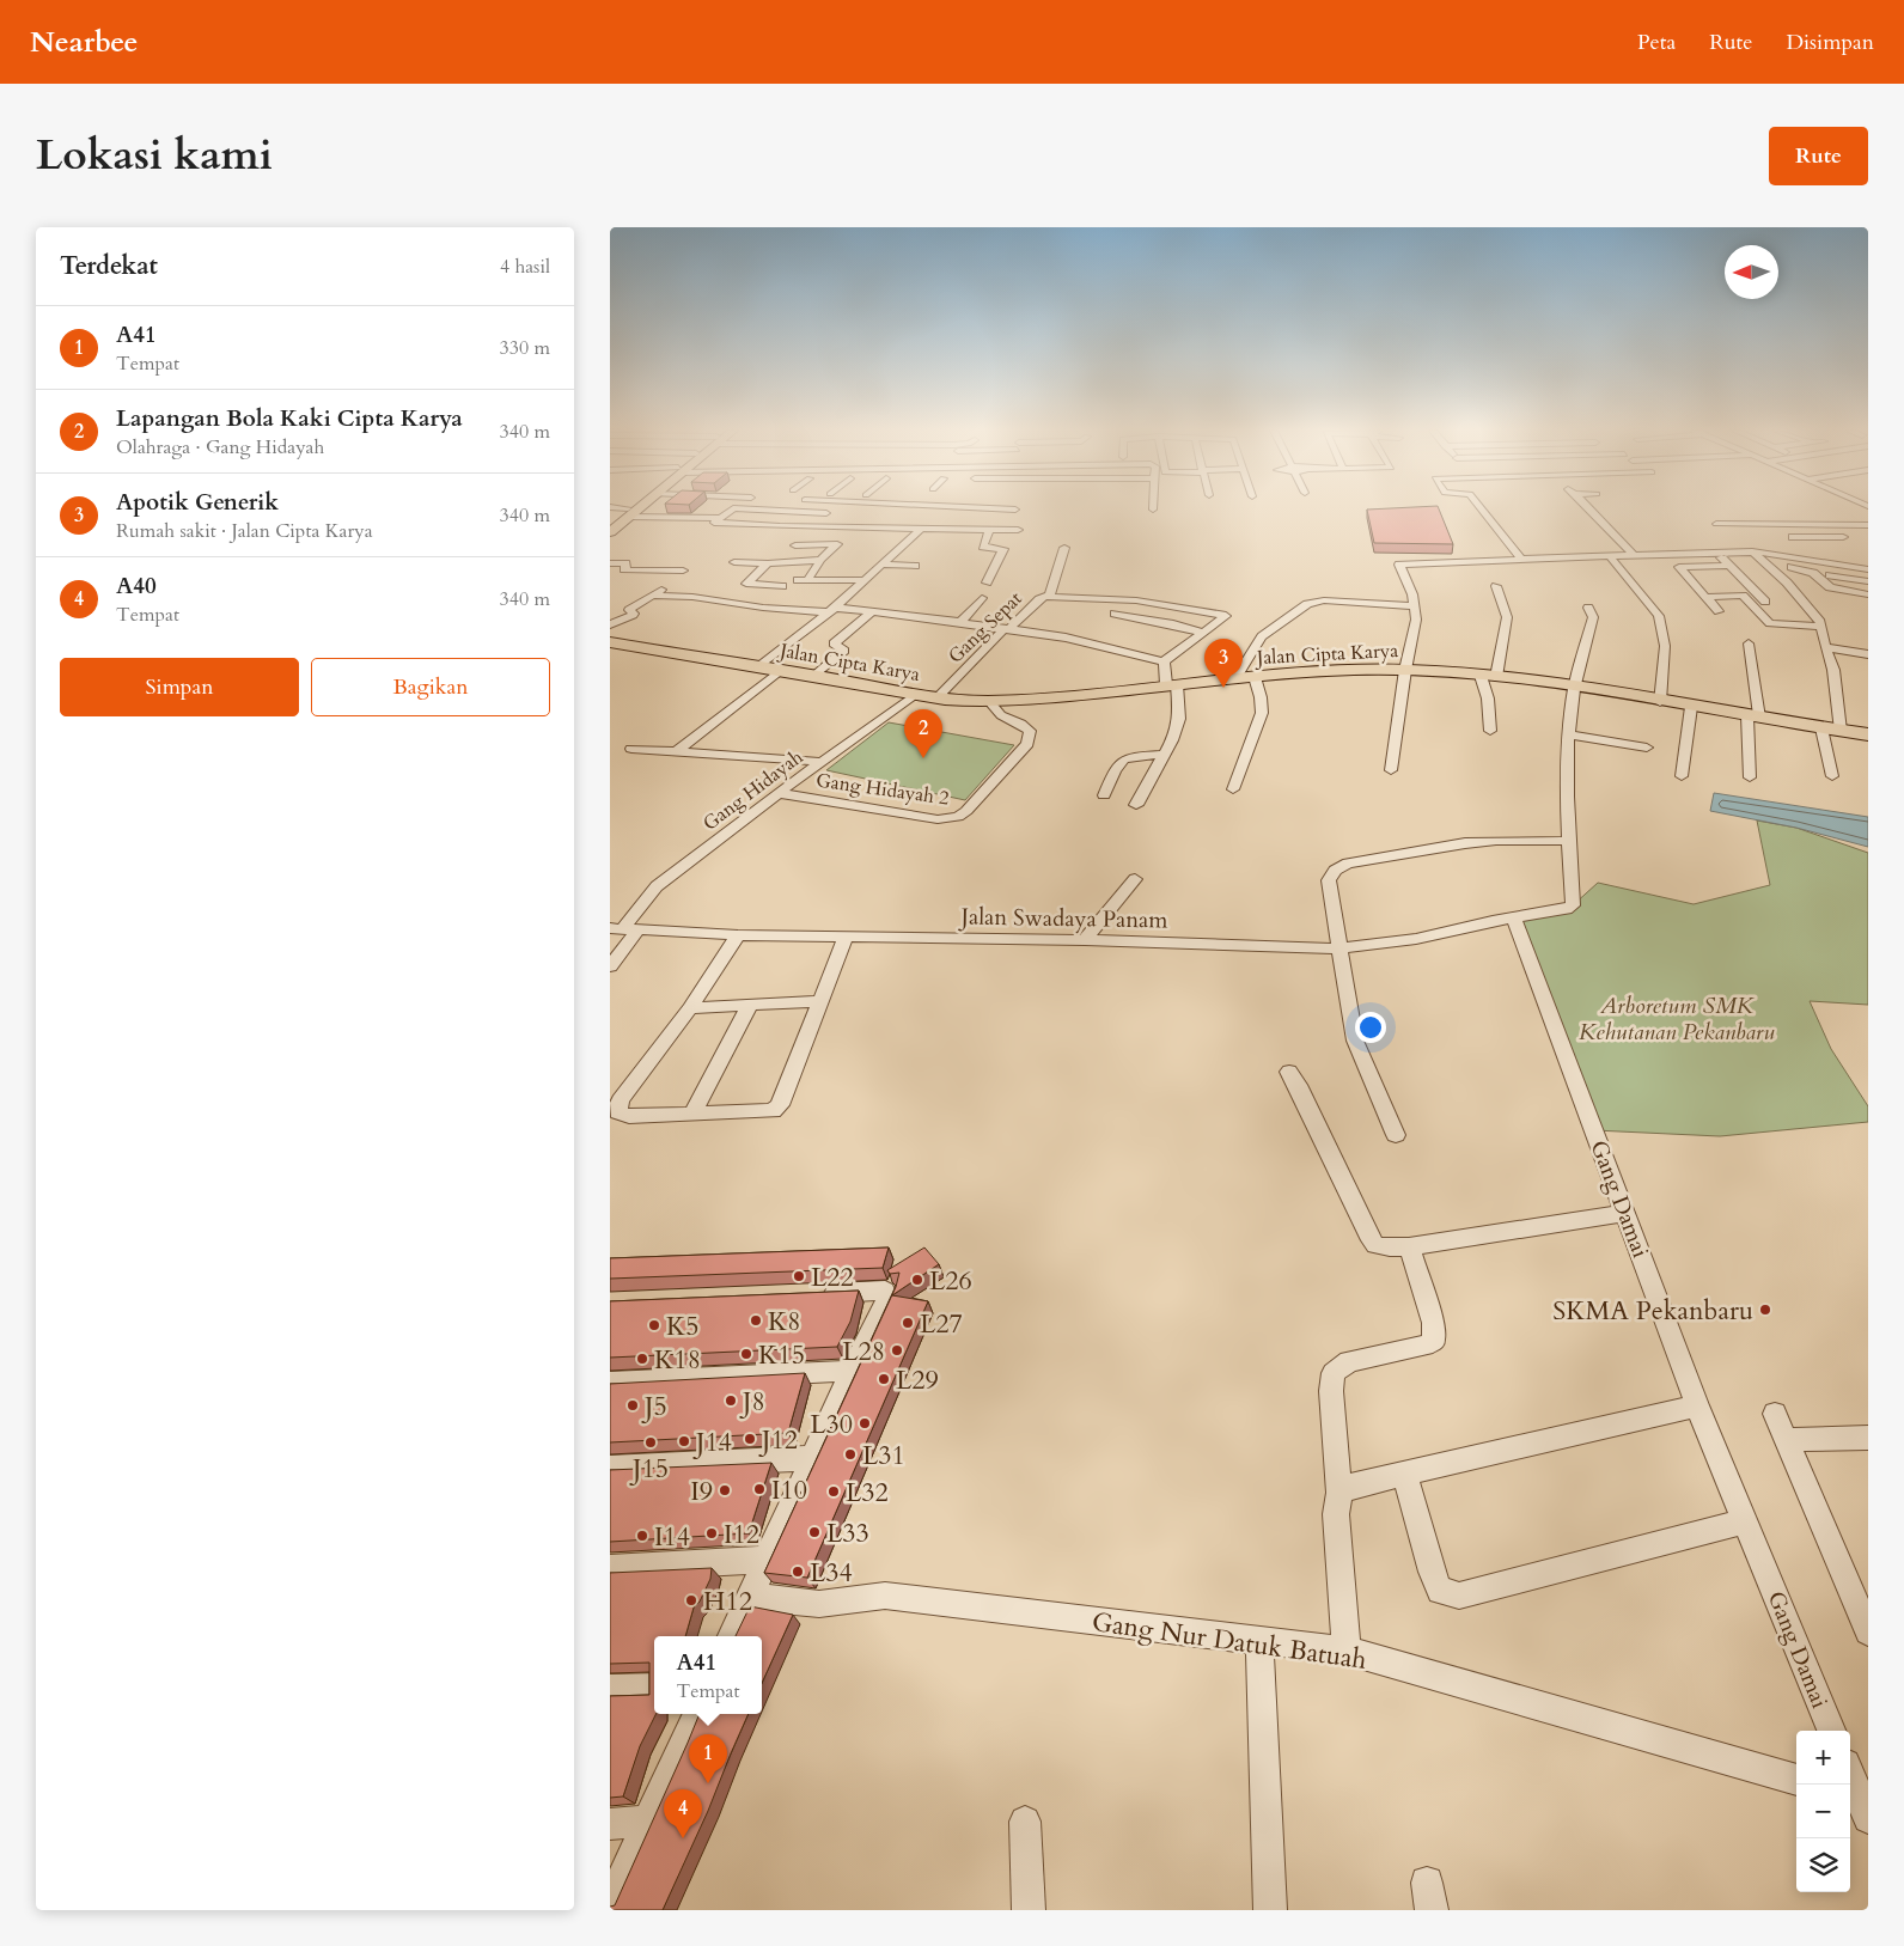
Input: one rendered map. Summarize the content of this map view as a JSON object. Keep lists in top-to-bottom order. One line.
{"streets":{"main road":["Jalan Cipta Karya"],"street":["Gang Sepat","Gang Hidayah 2","Gang Hidayah","Jalan Swadaya Panam","Gang Damai","Gang Nur Datuk Batuah"]},"crossings":[["Gang Sepat","Jalan Cipta Karya"],["Jalan Cipta Karya","Gang Hidayah 2"],["Jalan Cipta Karya","Gang Hidayah"],["Gang Hidayah 2","Gang Hidayah"],["Gang Hidayah","Jalan Swadaya Panam"],["Jalan Swadaya Panam","Gang Damai"]],"parks":["Arboretum SMK Kehutanan Pekanbaru"],"places":["L22","L26","SKMA Pekanbaru","K8","L27","K5","L28","K15","K18","L29","J8","J5","L30","J12","J14","J15","L31","I10","I9","L32","L33","I12","I14","L34","H12"],"north":"left","page":{"header":"Nearbee","nav":["Peta","Rute","Disimpan"],"title":"Lokasi kami","buttons":["Rute",["Simpan","Bagikan"]],"heading":["Terdekat","4 hasil"],"list":[{"mark":"1","name":"A41","note":"Tempat","value":"330 m"},{"mark":"2","name":"Lapangan Bola Kaki Cipta Karya","note":"Olahraga · Gang Hidayah","value":"340 m"},{"mark":"3","name":"Apotik Generik","note":"Rumah sakit · Jalan Cipta Karya","value":"340 m"},{"mark":"4","name":"A40","note":"Tempat","value":"340 m"}],"pins":["3","2","1","4"],"popup":["A41","Tempat"],"map_buttons":["+","−"]}}
